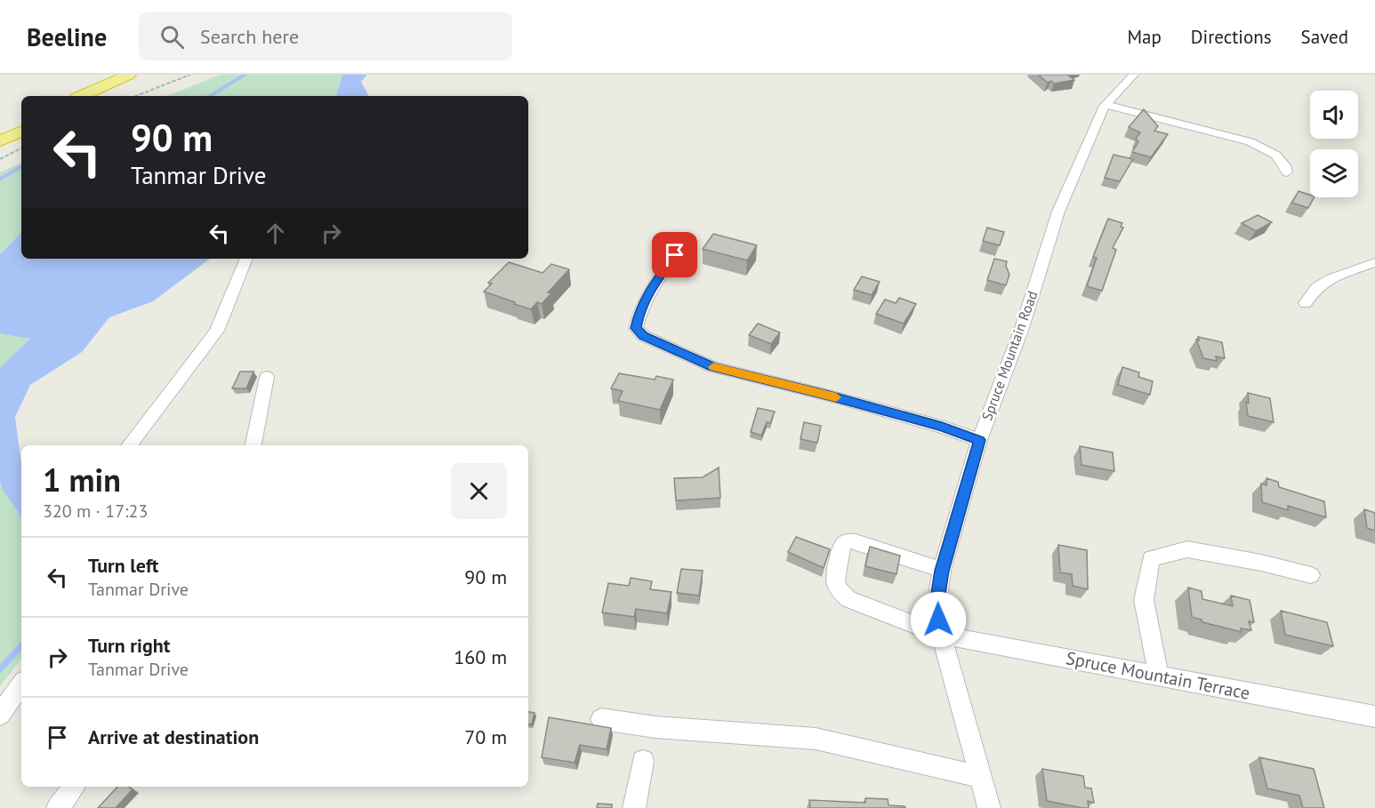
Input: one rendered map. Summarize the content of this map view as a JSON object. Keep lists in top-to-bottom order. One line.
{"streets":{"street":["Spruce Mountain Road","Spruce Mountain Terrace"]},"crossings":[["Spruce Mountain Road","Spruce Mountain Terrace"]],"page":{"header":"Beeline","search":"Search here","nav":["Map","Directions","Saved"],"turn":["90 m","Tanmar Drive"],"heading":["1 min","320 m · 17:23"],"list":[{"name":"Turn left","note":"Tanmar Drive","value":"90 m"},{"name":"Turn right","note":"Tanmar Drive","value":"160 m"},{"name":"Arrive at destination","value":"70 m"}]}}
